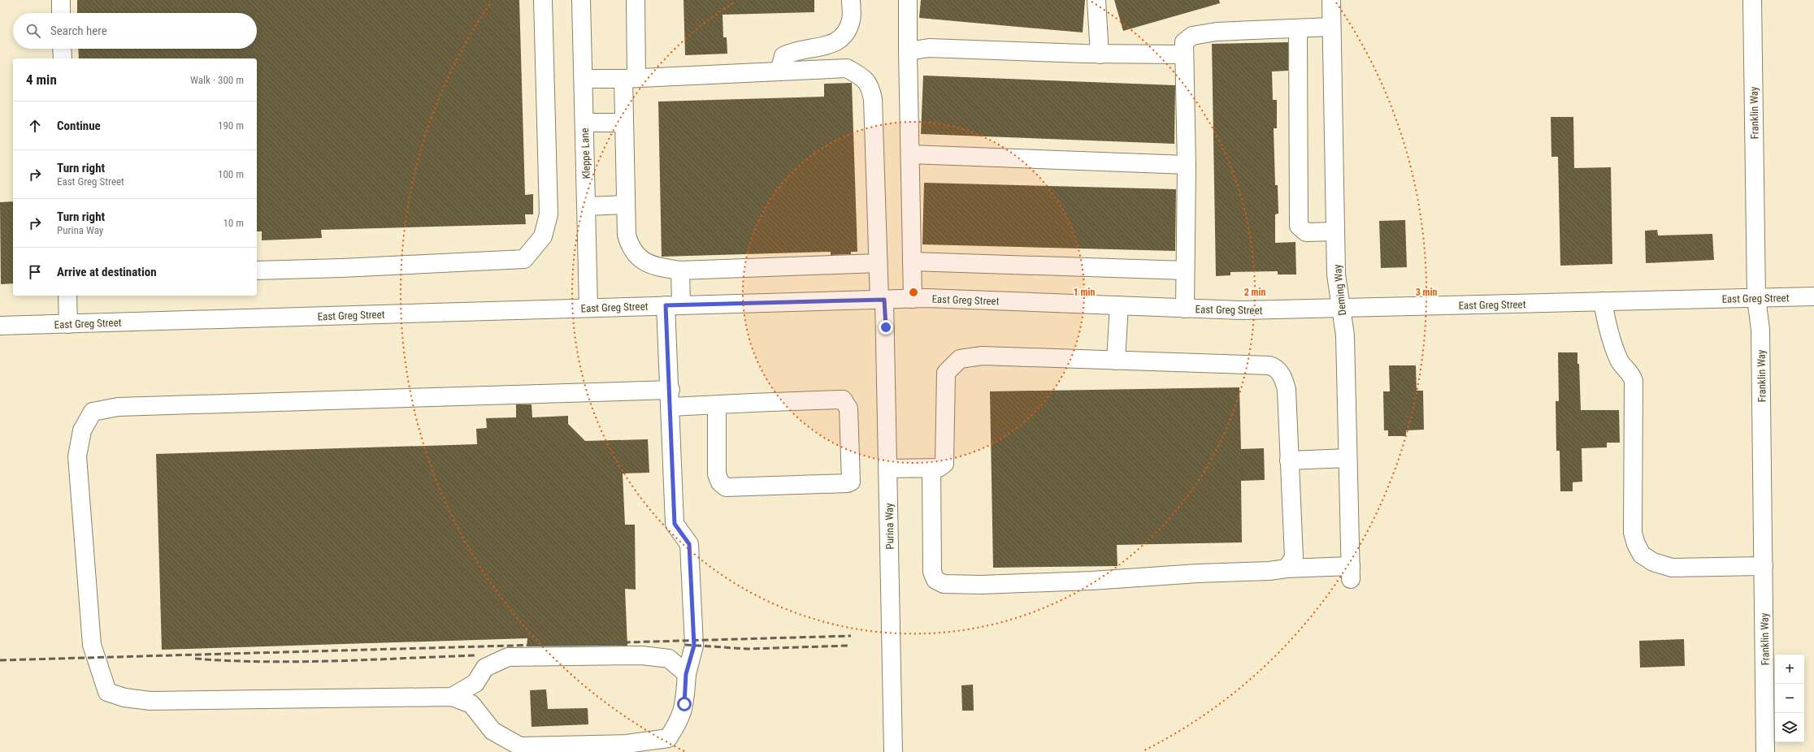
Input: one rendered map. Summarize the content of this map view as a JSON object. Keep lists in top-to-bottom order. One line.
{"streets":{"street":["Franklin Way","Kleppe Lane","Deming Way","East Greg Street","Purina Way"]},"crossings":[["Franklin Way","East Greg Street"],["Kleppe Lane","East Greg Street"],["Deming Way","East Greg Street"],["East Greg Street","Purina Way"]],"page":{"search":"Search here","heading":["4 min","Walk · 300 m"],"list":[["Continue","190 m"],["Turn right","East Greg Street","100 m"],["Turn right","Purina Way","10 m"],"Arrive at destination"],"map_buttons":["+","−"]},"rings":["1 min","2 min","3 min"]}
